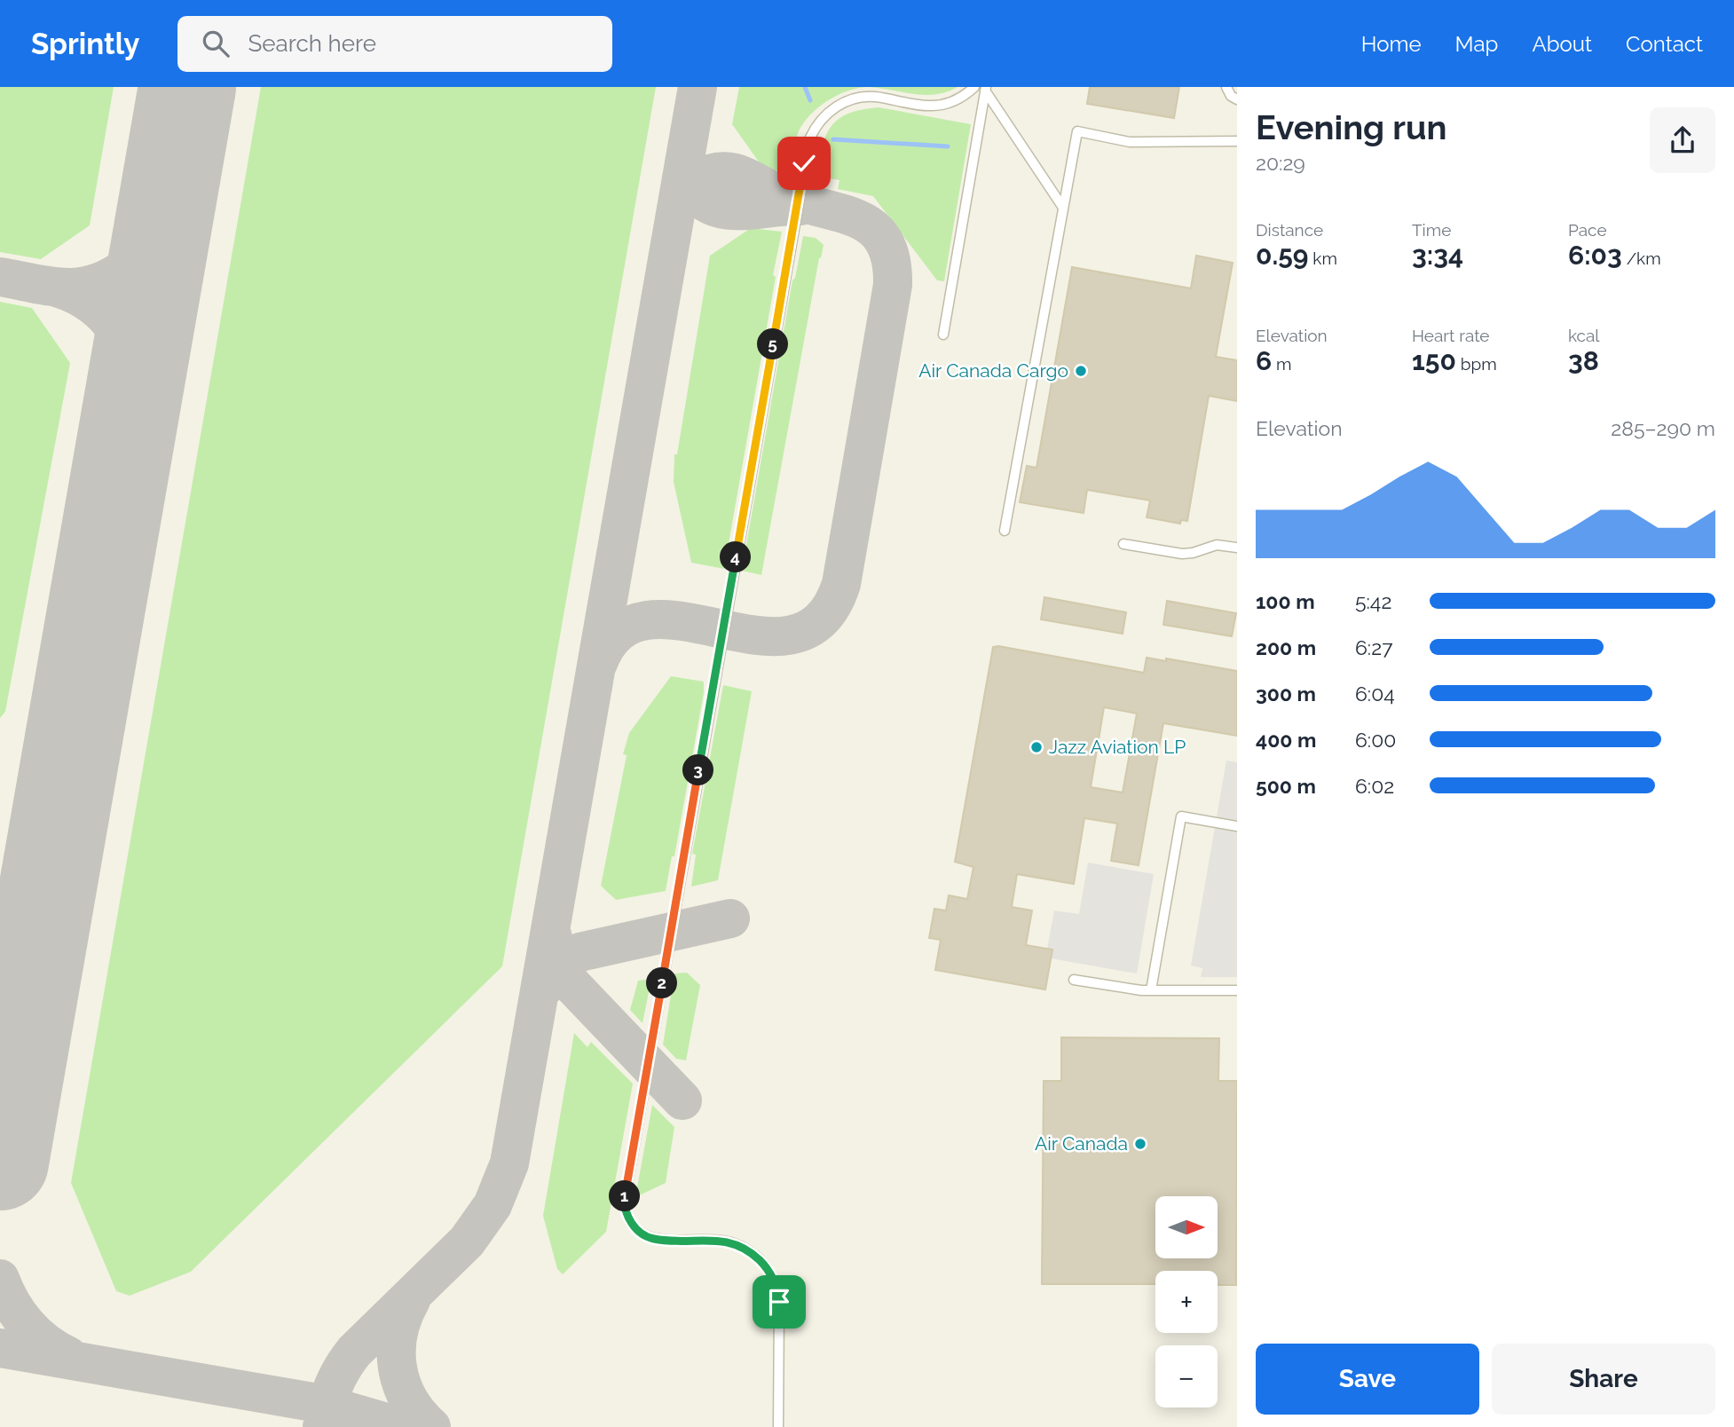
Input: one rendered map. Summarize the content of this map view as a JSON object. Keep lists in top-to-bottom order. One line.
{"places":["Air Canada Cargo","Jazz Aviation LP","Air Canada"],"north":"right","page":{"header":"Sprintly","search":"Search here","nav":["Home","Map","About","Contact"],"heading":["Evening run","20:29"],"stats":[["Distance","0.59 km"],["Time","3:34"],["Pace","6:03 /km"],["Elevation","6 m"],["Heart rate","150 bpm"],["kcal","38"]],"pins":["5","4","3","2","1"],"chart":["Elevation","285–290 m"],"list":[{"name":"100 m","note":"5:42"},{"name":"200 m","note":"6:27"},{"name":"300 m","note":"6:04"},{"name":"400 m","note":"6:00"},{"name":"500 m","note":"6:02"}],"map_buttons":["+","−"],"buttons":["Save","Share"]}}
